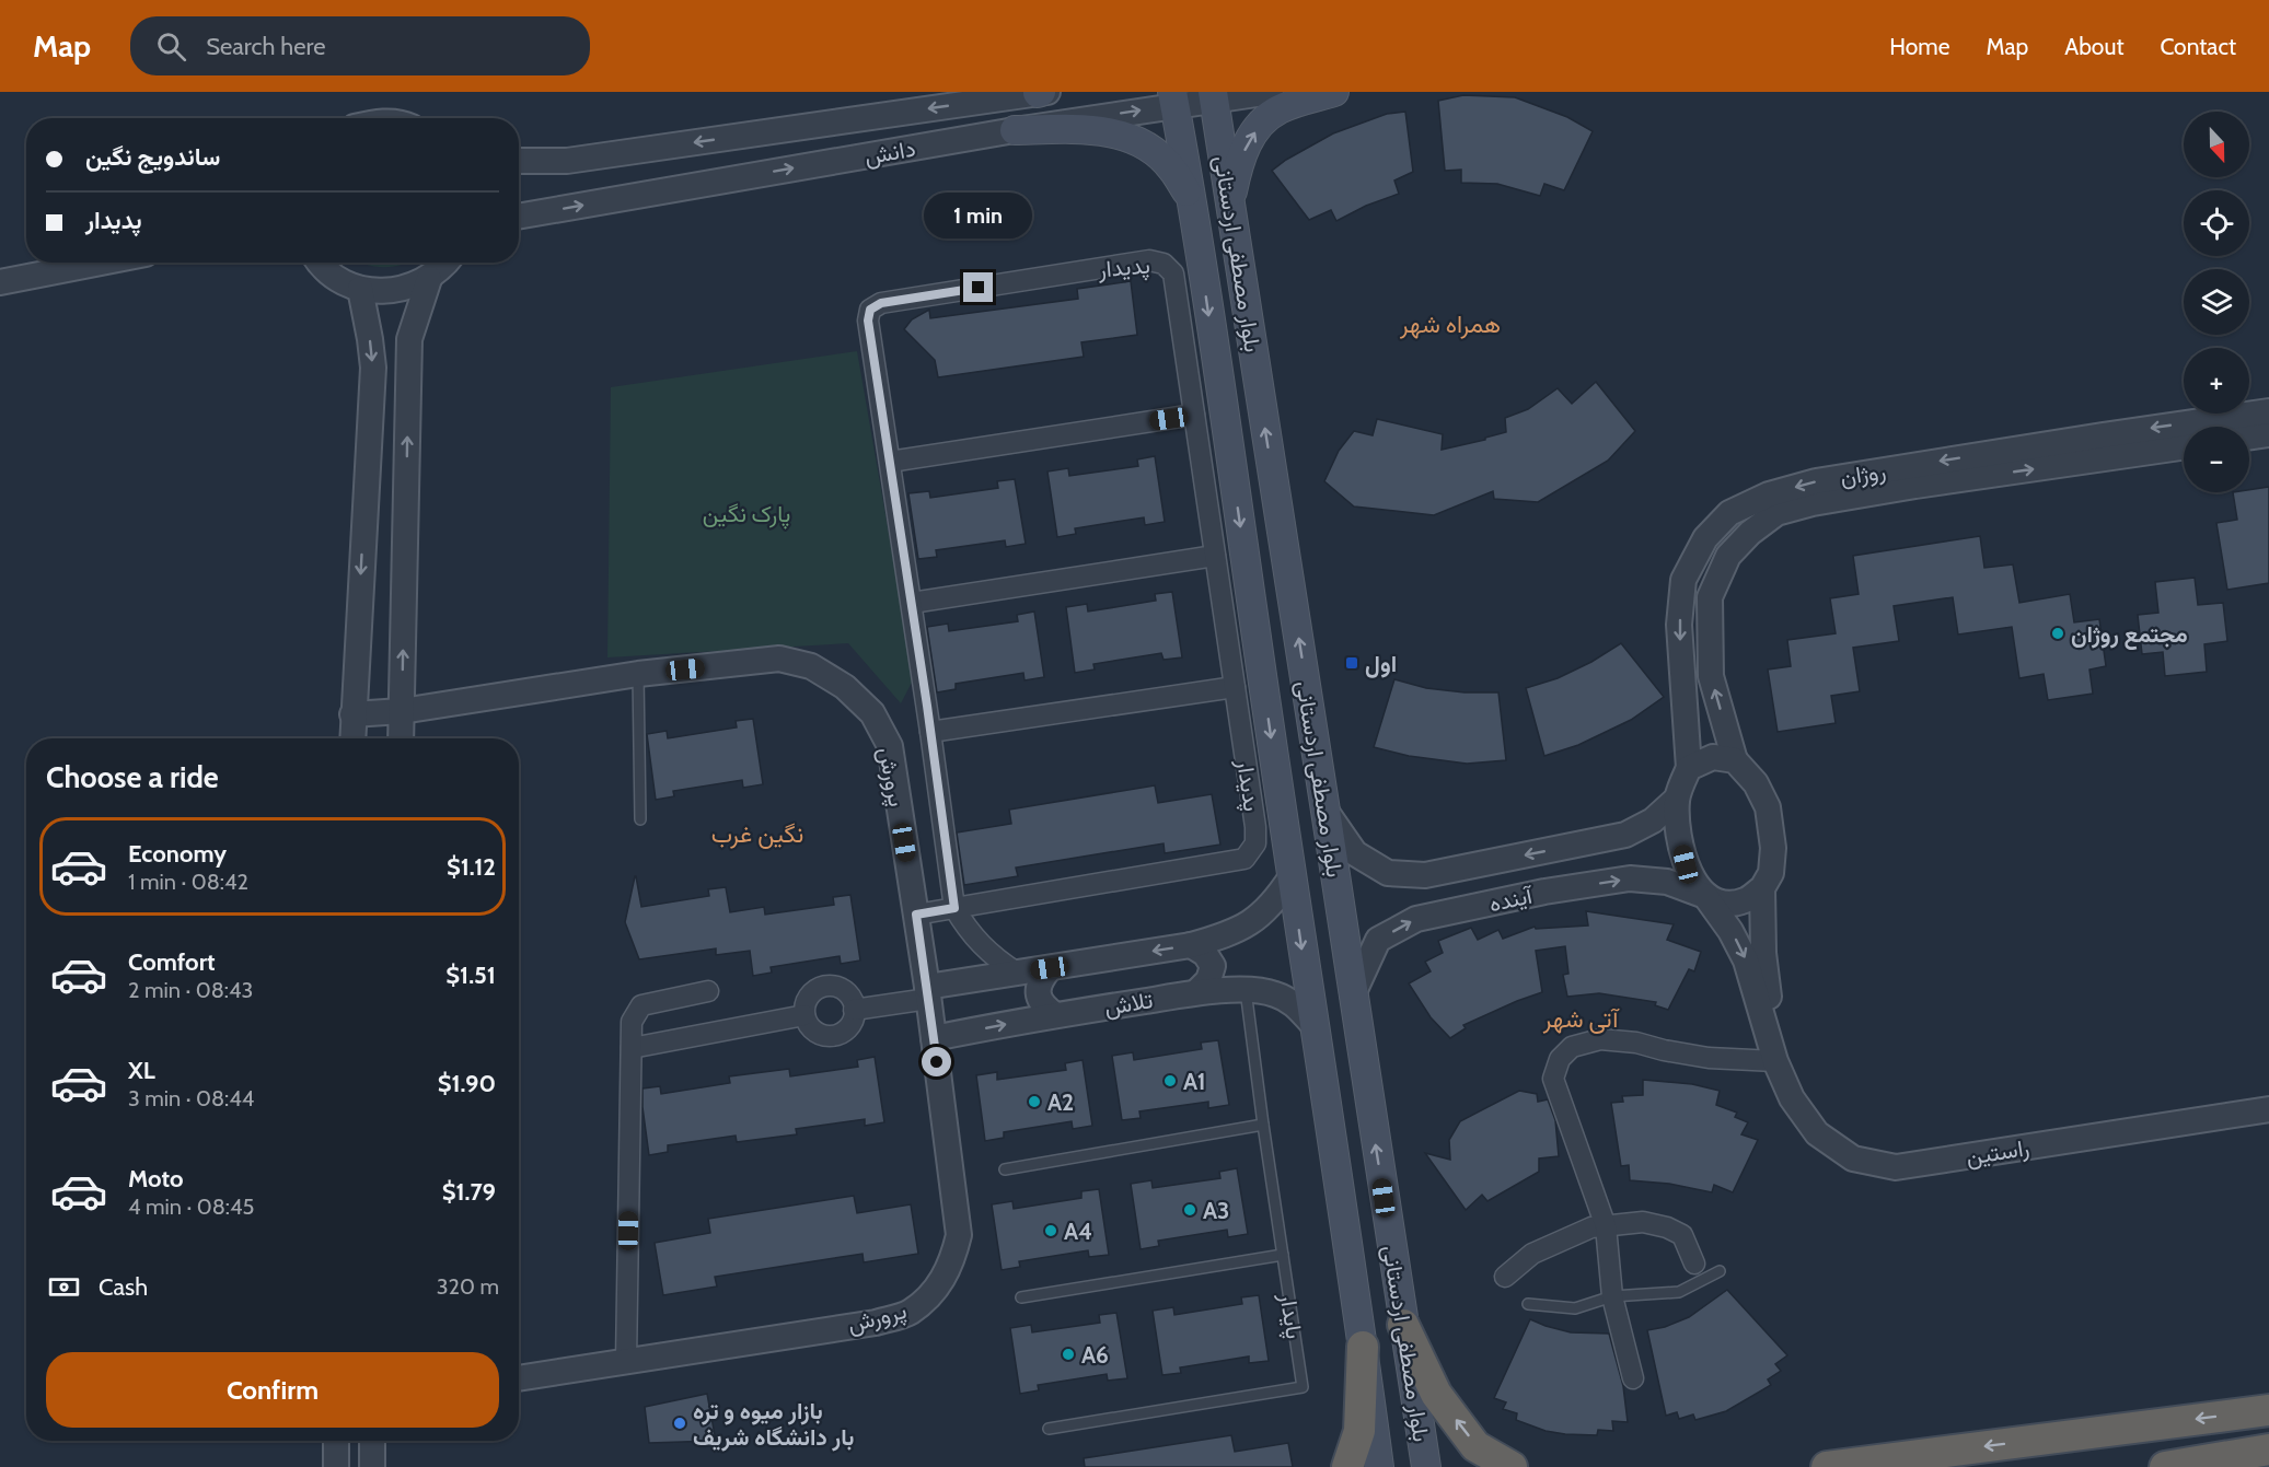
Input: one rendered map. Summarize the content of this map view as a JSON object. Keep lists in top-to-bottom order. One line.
{"streets":{"main road":["بلوار مصطفی اردستانی"],"street":["دانش","پدیدار","روژان","پرورش","آینده","تلاش","راستین"],"lane":["پایدار"]},"crossings":[["دانش","بلوار مصطفی اردستانی"],["بلوار مصطفی اردستانی","آینده"],["بلوار مصطفی اردستانی","تلاش"],["پدیدار","تلاش"],["روژان","آینده"],["پرورش","تلاش"],["تلاش","پایدار"]],"one_way":["آینده"],"districts":["همراه شهر","نگین غرب","آتی شهر"],"parks":["پارک نگین"],"places":{"other":["مجتمع روژان","A1","A2","A3","A4","A6","بازار میوه و تره بار دانشگاه شریف"],"transit":["اول"]},"north":"bottom","page":{"header":"Map","search":"Search here","nav":["Home","Map","About","Contact"],"map_buttons":["+","−"],"banner":["ساندویج نگین","پدیدار"],"bubble":"1 min","heading":"Choose a ride","list":[{"name":"Economy","note":"1 min · 08:42","value":"$1.12"},{"name":"Comfort","note":"2 min · 08:43","value":"$1.51"},{"name":"XL","note":"3 min · 08:44","value":"$1.90"},{"name":"Moto","note":"4 min · 08:45","value":"$1.79"}],"pay":["Cash","320 m"],"buttons":"Confirm"}}
